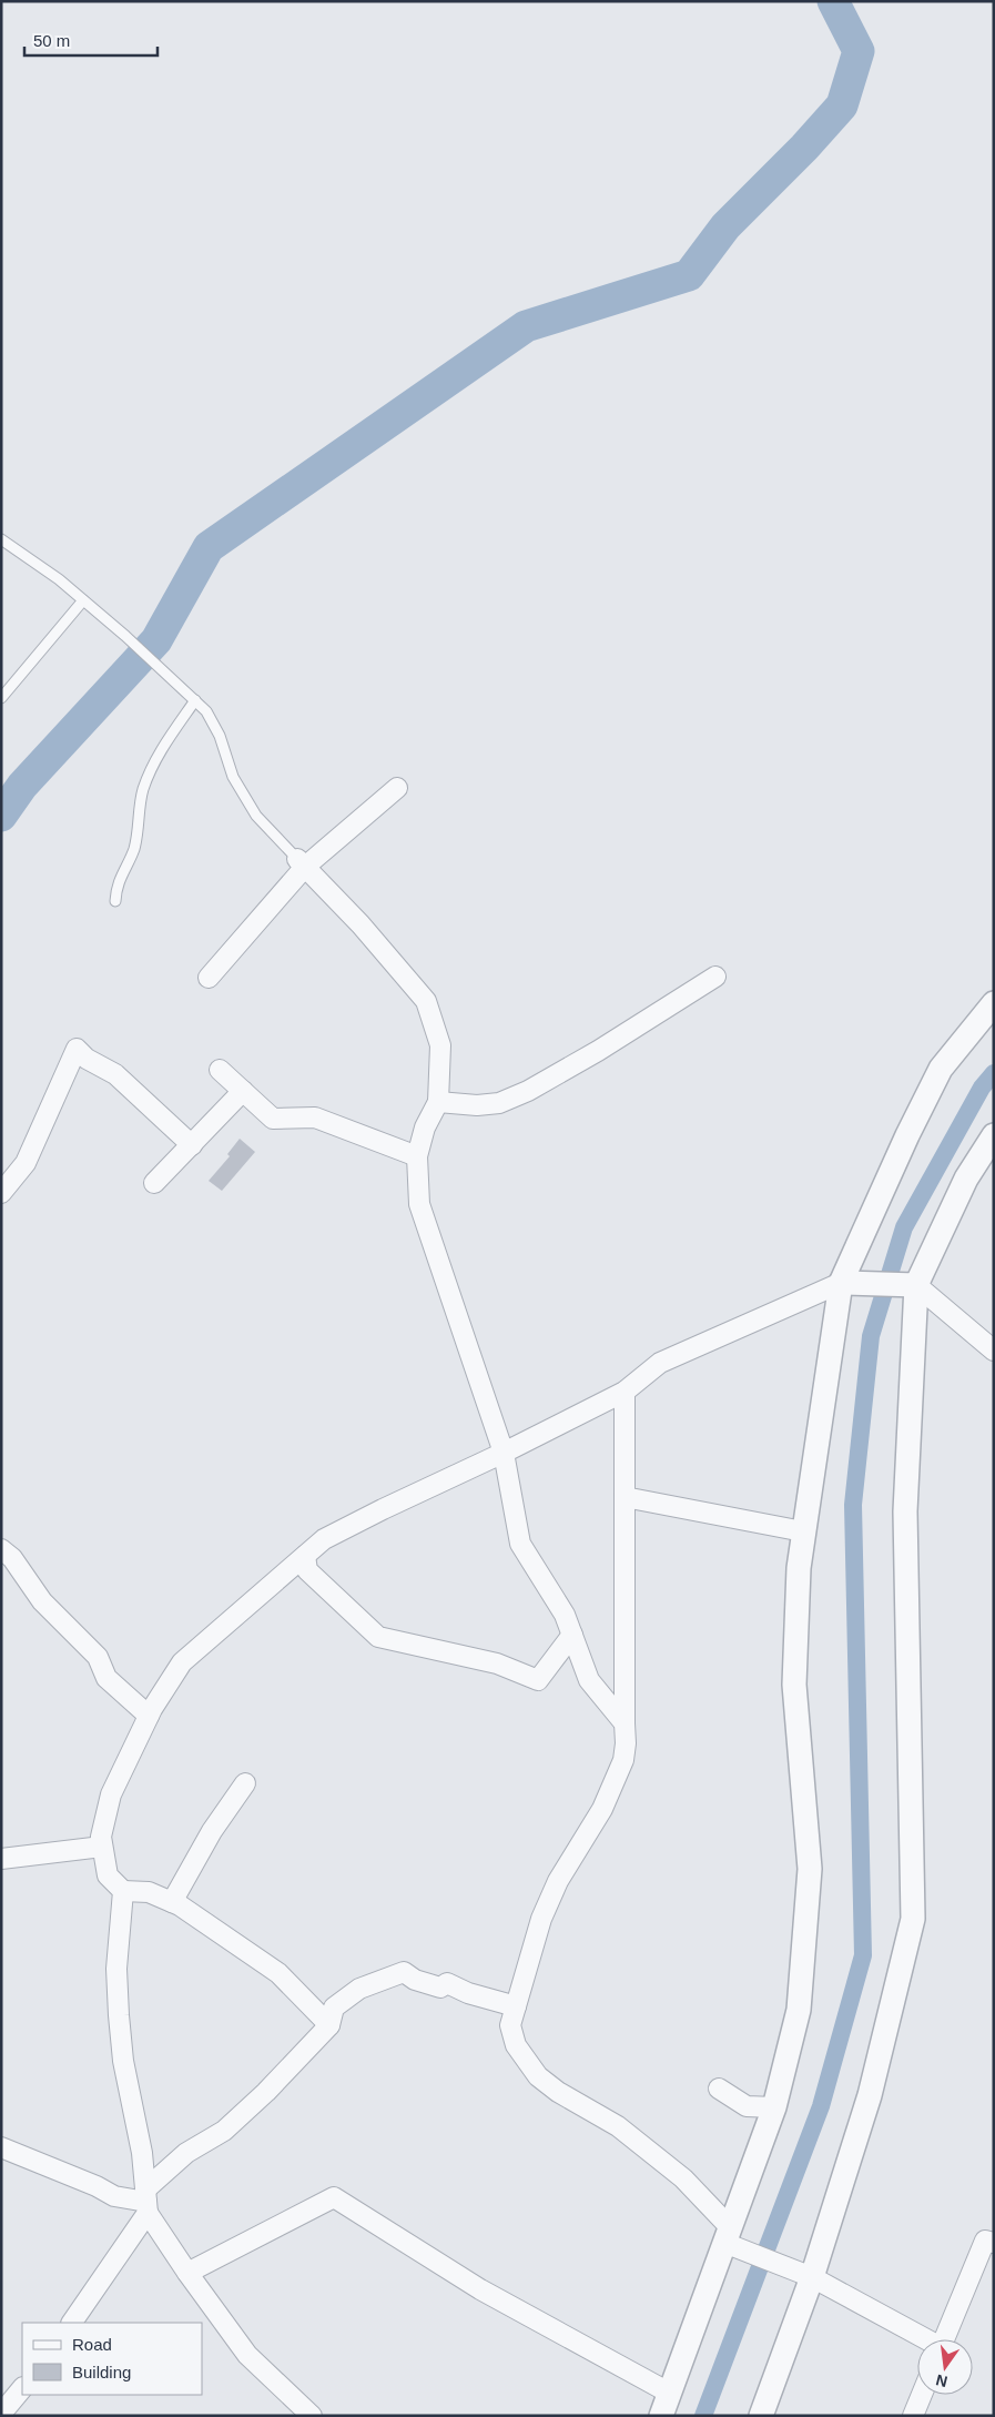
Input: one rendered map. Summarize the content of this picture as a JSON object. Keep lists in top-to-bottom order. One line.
{"legend":["Road","Building"],"scale_bar":"50 m","north":"bottom"}
